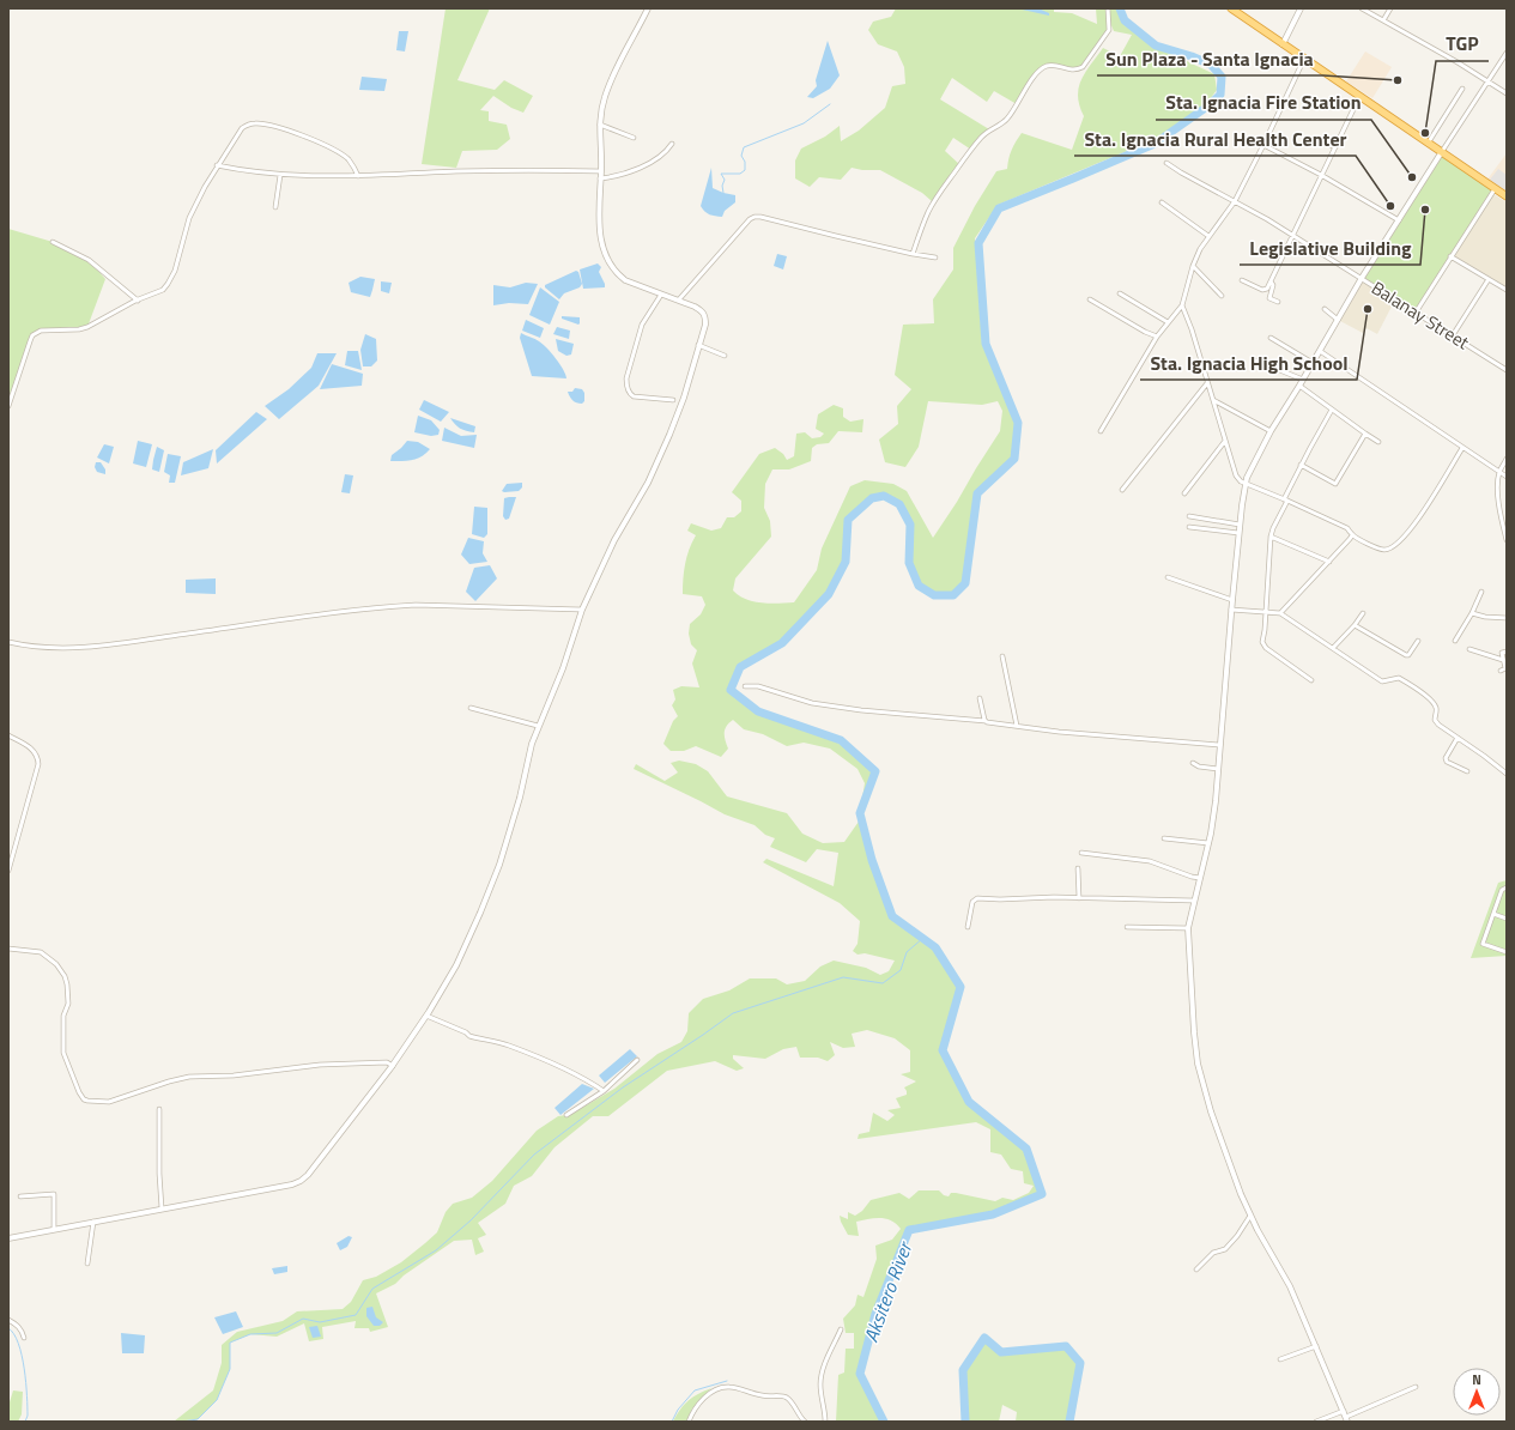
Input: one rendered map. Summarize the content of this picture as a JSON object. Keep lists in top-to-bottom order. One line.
{"streets":{"street":["Balanay Street"]},"water":["Aksitero River"],"places":["Sun Plaza - Santa Ignacia","TGP","Sta. Ignacia Fire Station","Sta. Ignacia Rural Health Center","Legislative Building","Sta. Ignacia High School"],"north":"top"}
